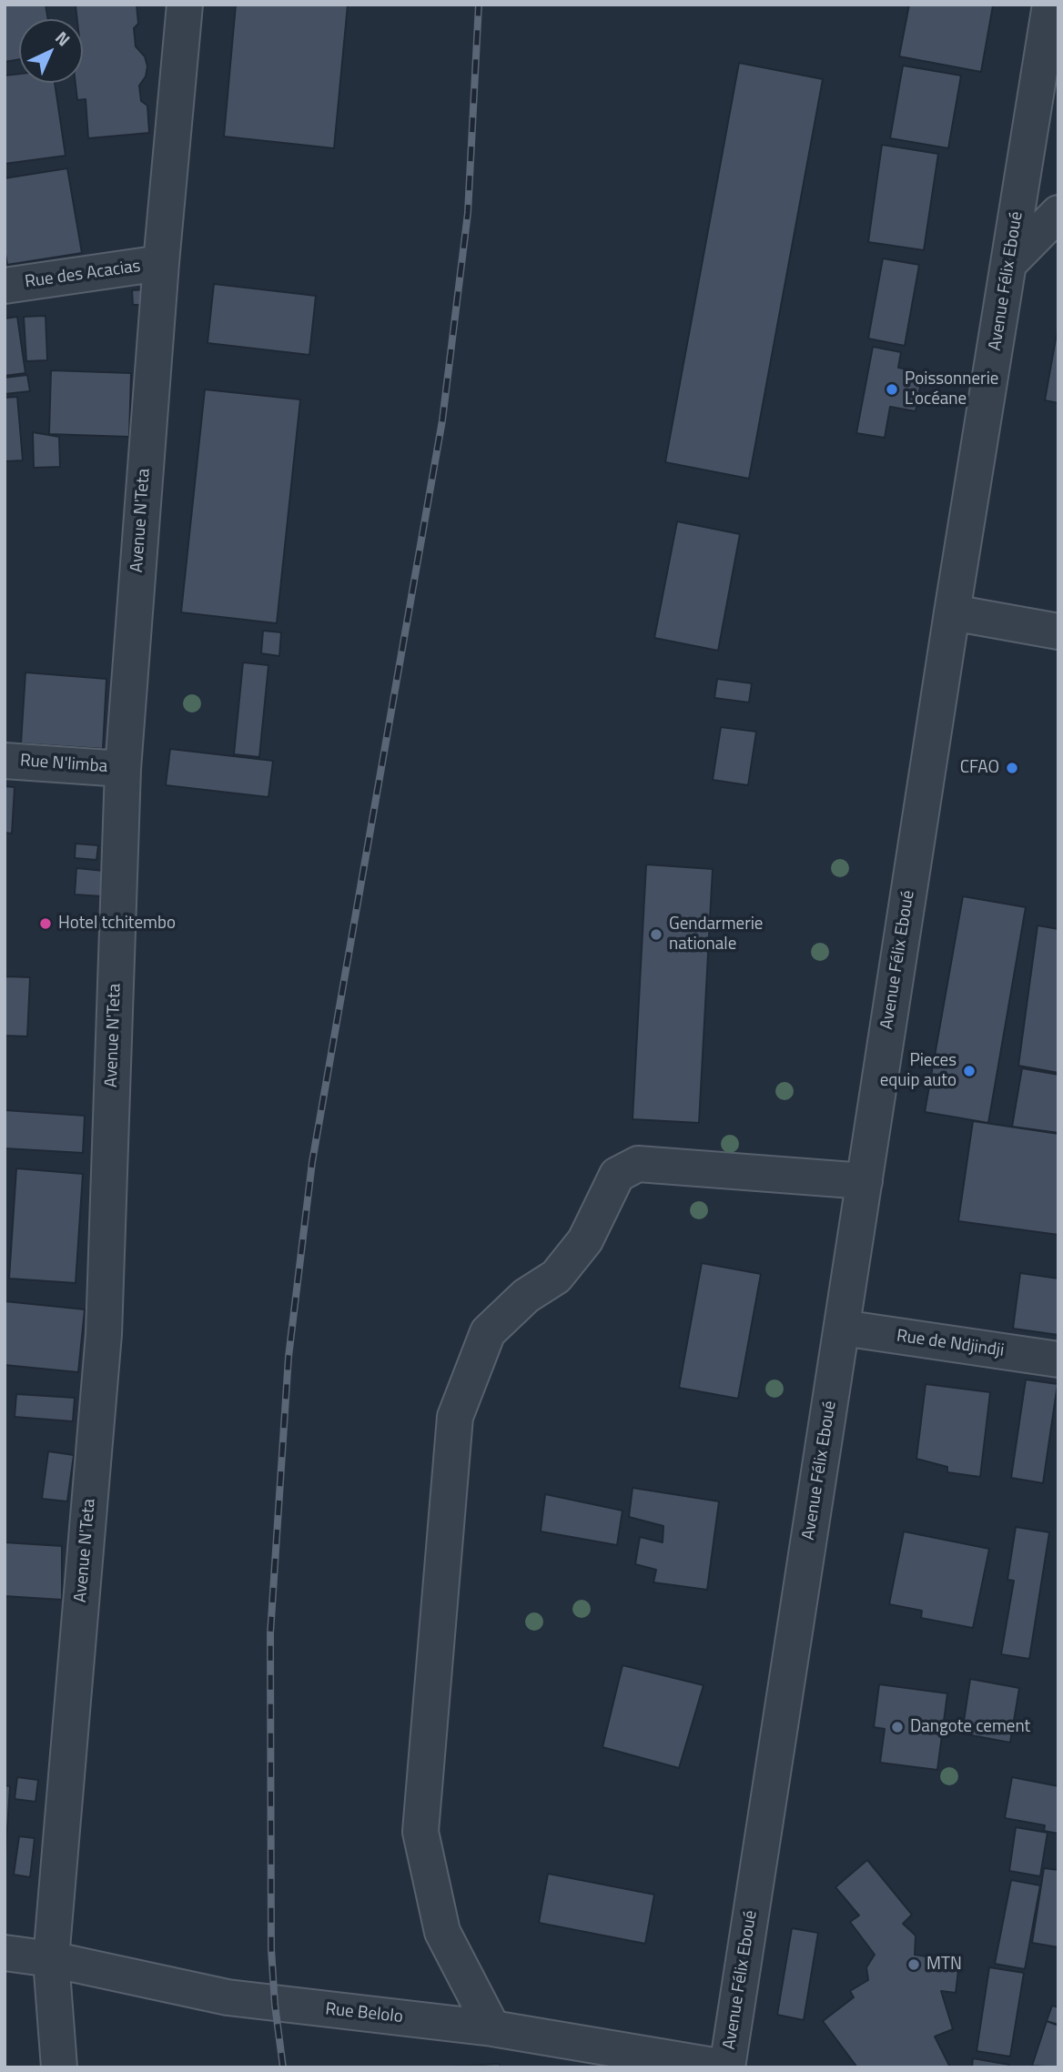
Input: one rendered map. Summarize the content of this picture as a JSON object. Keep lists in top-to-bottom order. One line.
{"streets":{"street":["Rue des Acacias","Avenue Félix Eboué","Avenue N'Teta","Rue N'limba","Rue de Ndjindji","Rue Belolo"]},"crossings":[["Rue des Acacias","Avenue N'Teta"],["Avenue Félix Eboué","Rue de Ndjindji"],["Avenue Félix Eboué","Rue Belolo"],["Avenue N'Teta","Rue N'limba"],["Avenue N'Teta","Rue Belolo"]],"places":["Poissonnerie L'océane","CFAO","Hotel tchitembo","Gendarmerie nationale","Pieces equip auto","Dangote cement","MTN"],"north":"top right"}
